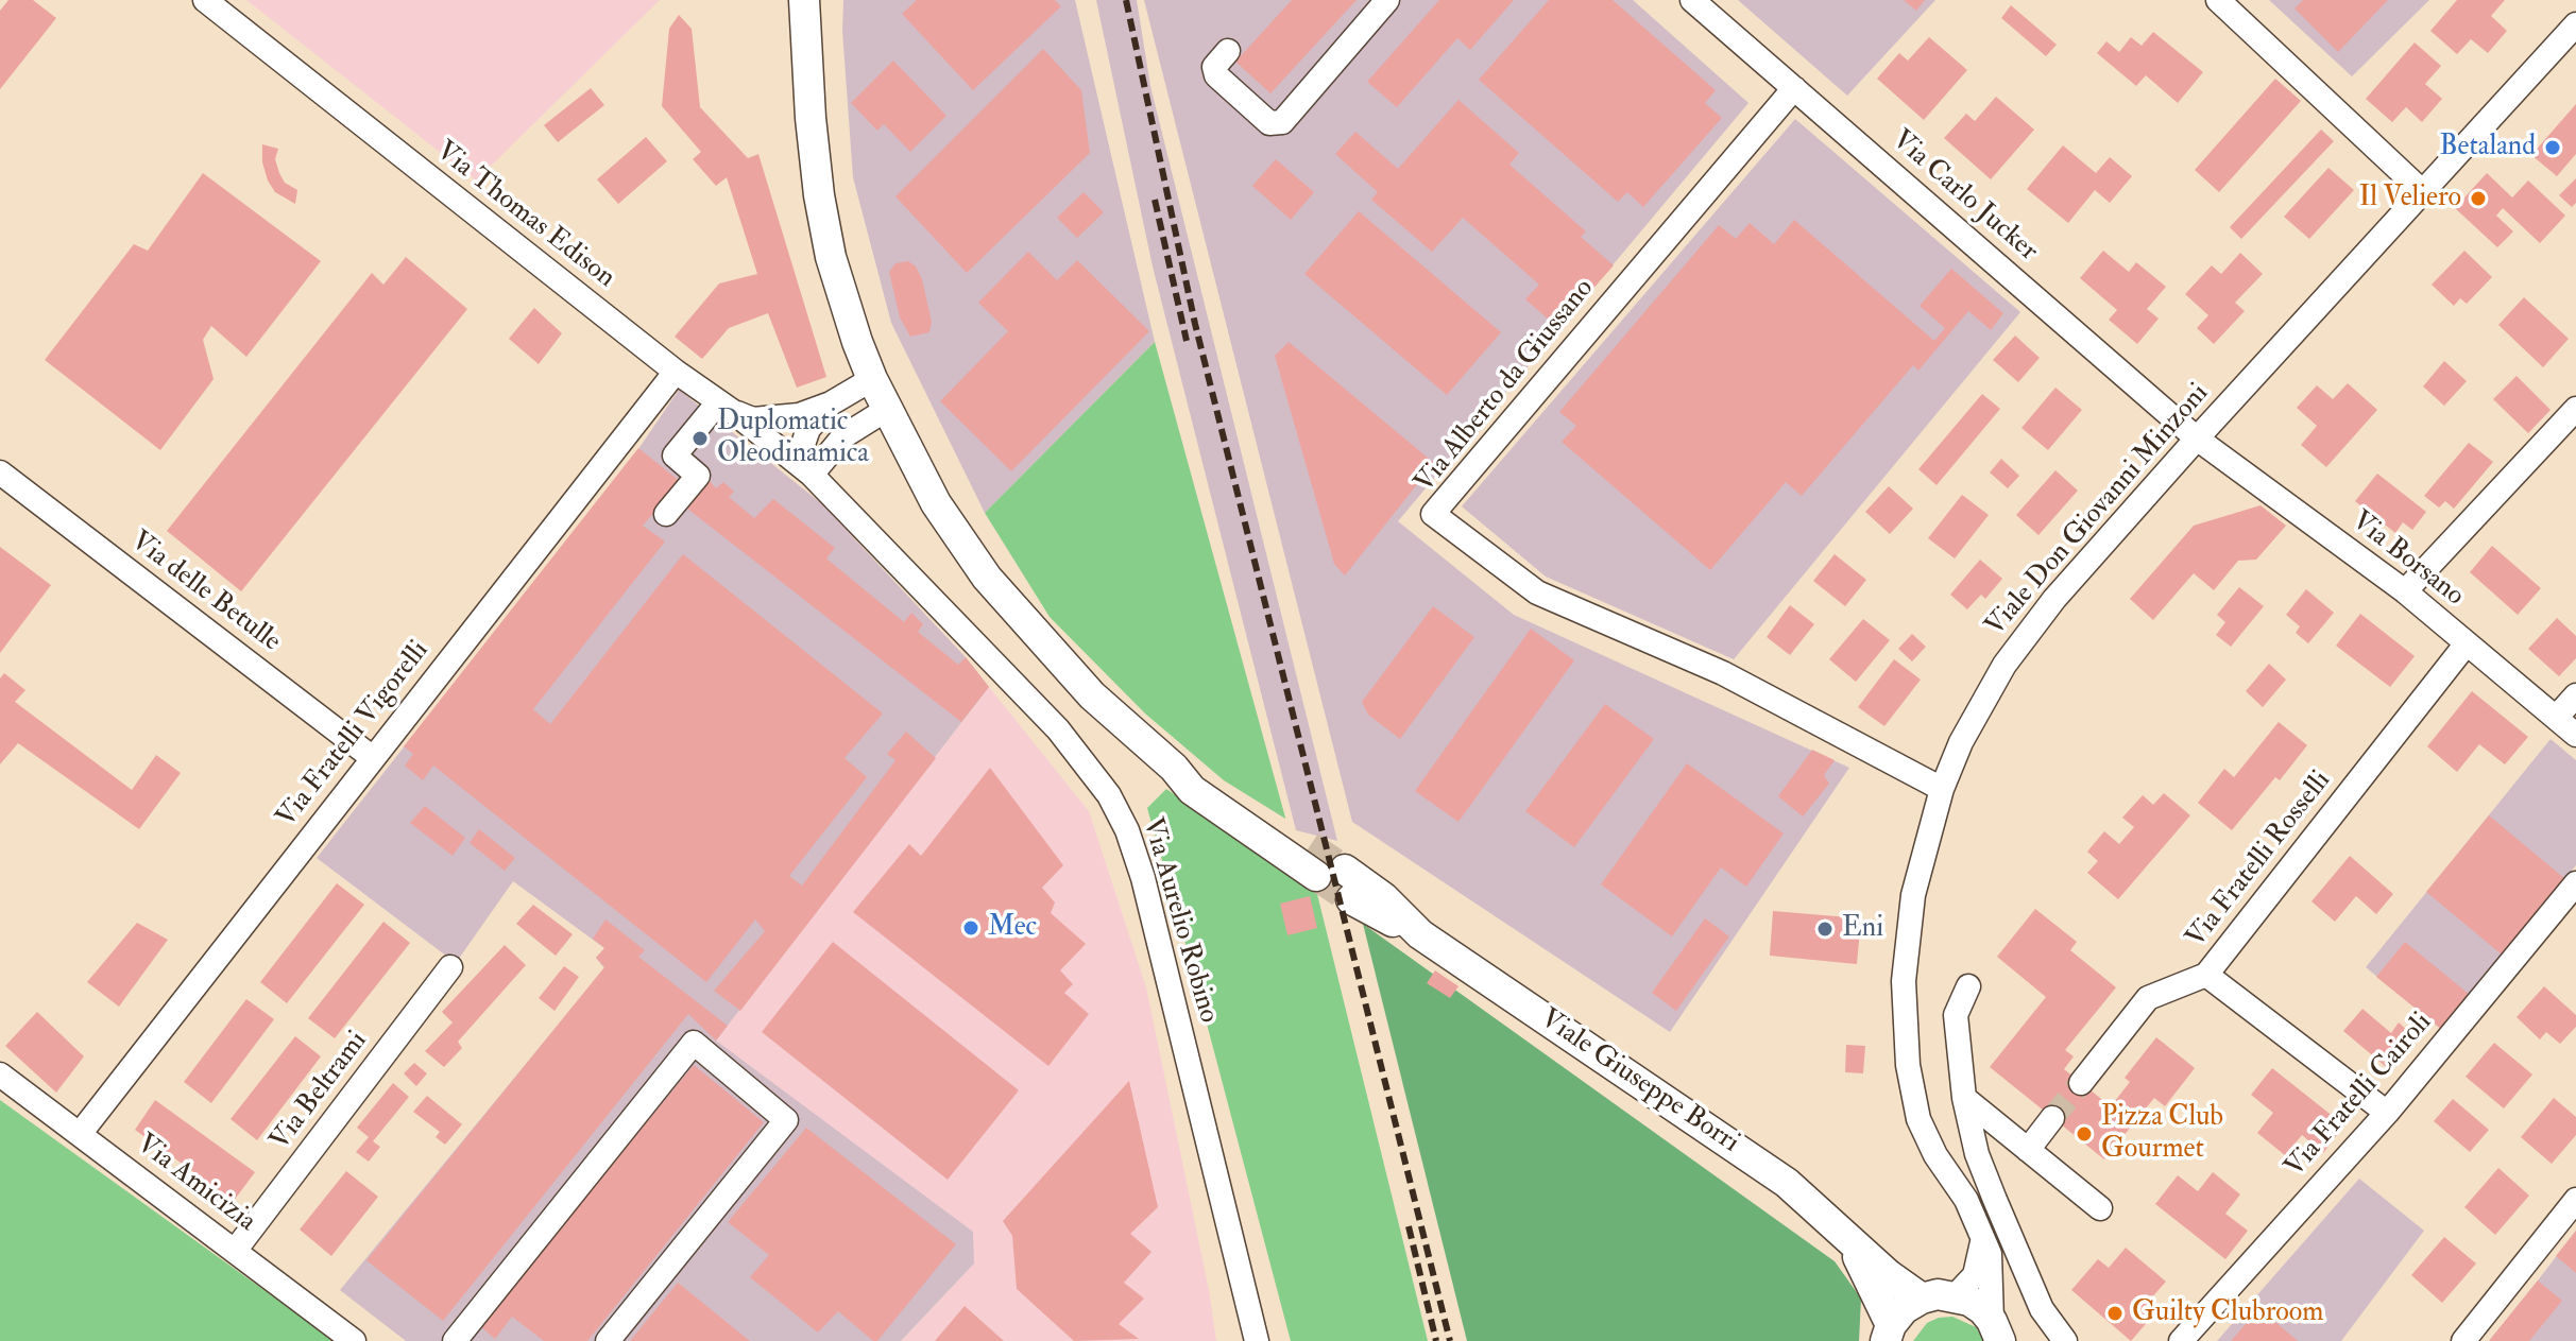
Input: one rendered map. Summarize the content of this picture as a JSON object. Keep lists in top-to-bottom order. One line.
{"streets":{"main road":["Viale Giuseppe Borri"],"street":["Via Carlo Jucker","Via Thomas Edison","Via Alberto da Giussano","Viale Don Giovanni Minzoni","Via Borsano","Via delle Betulle","Via Fratelli Vigorelli","Via Fratelli Rosselli","Via Aurelio Robino","Via Beltrami","Via Fratelli Cairoli","Via Amicizia"]},"crossings":[["Via Carlo Jucker","Via Alberto da Giussano"],["Via Carlo Jucker","Viale Don Giovanni Minzoni"],["Via Carlo Jucker","Via Borsano"],["Via Thomas Edison","Via Fratelli Vigorelli"],["Via Thomas Edison","Via Aurelio Robino"],["Via Alberto da Giussano","Viale Don Giovanni Minzoni"],["Viale Don Giovanni Minzoni","Via Borsano"],["Via Borsano","Via Fratelli Rosselli"],["Via delle Betulle","Via Fratelli Vigorelli"],["Via Fratelli Vigorelli","Via Amicizia"],["Via Fratelli Rosselli","Via Fratelli Cairoli"],["Via Beltrami","Via Amicizia"]],"places":["Betaland","Il Veliero","Duplomatic Oleodinamica","Mec","Eni","Pizza Club Gourmet","Guilty Clubroom"]}
